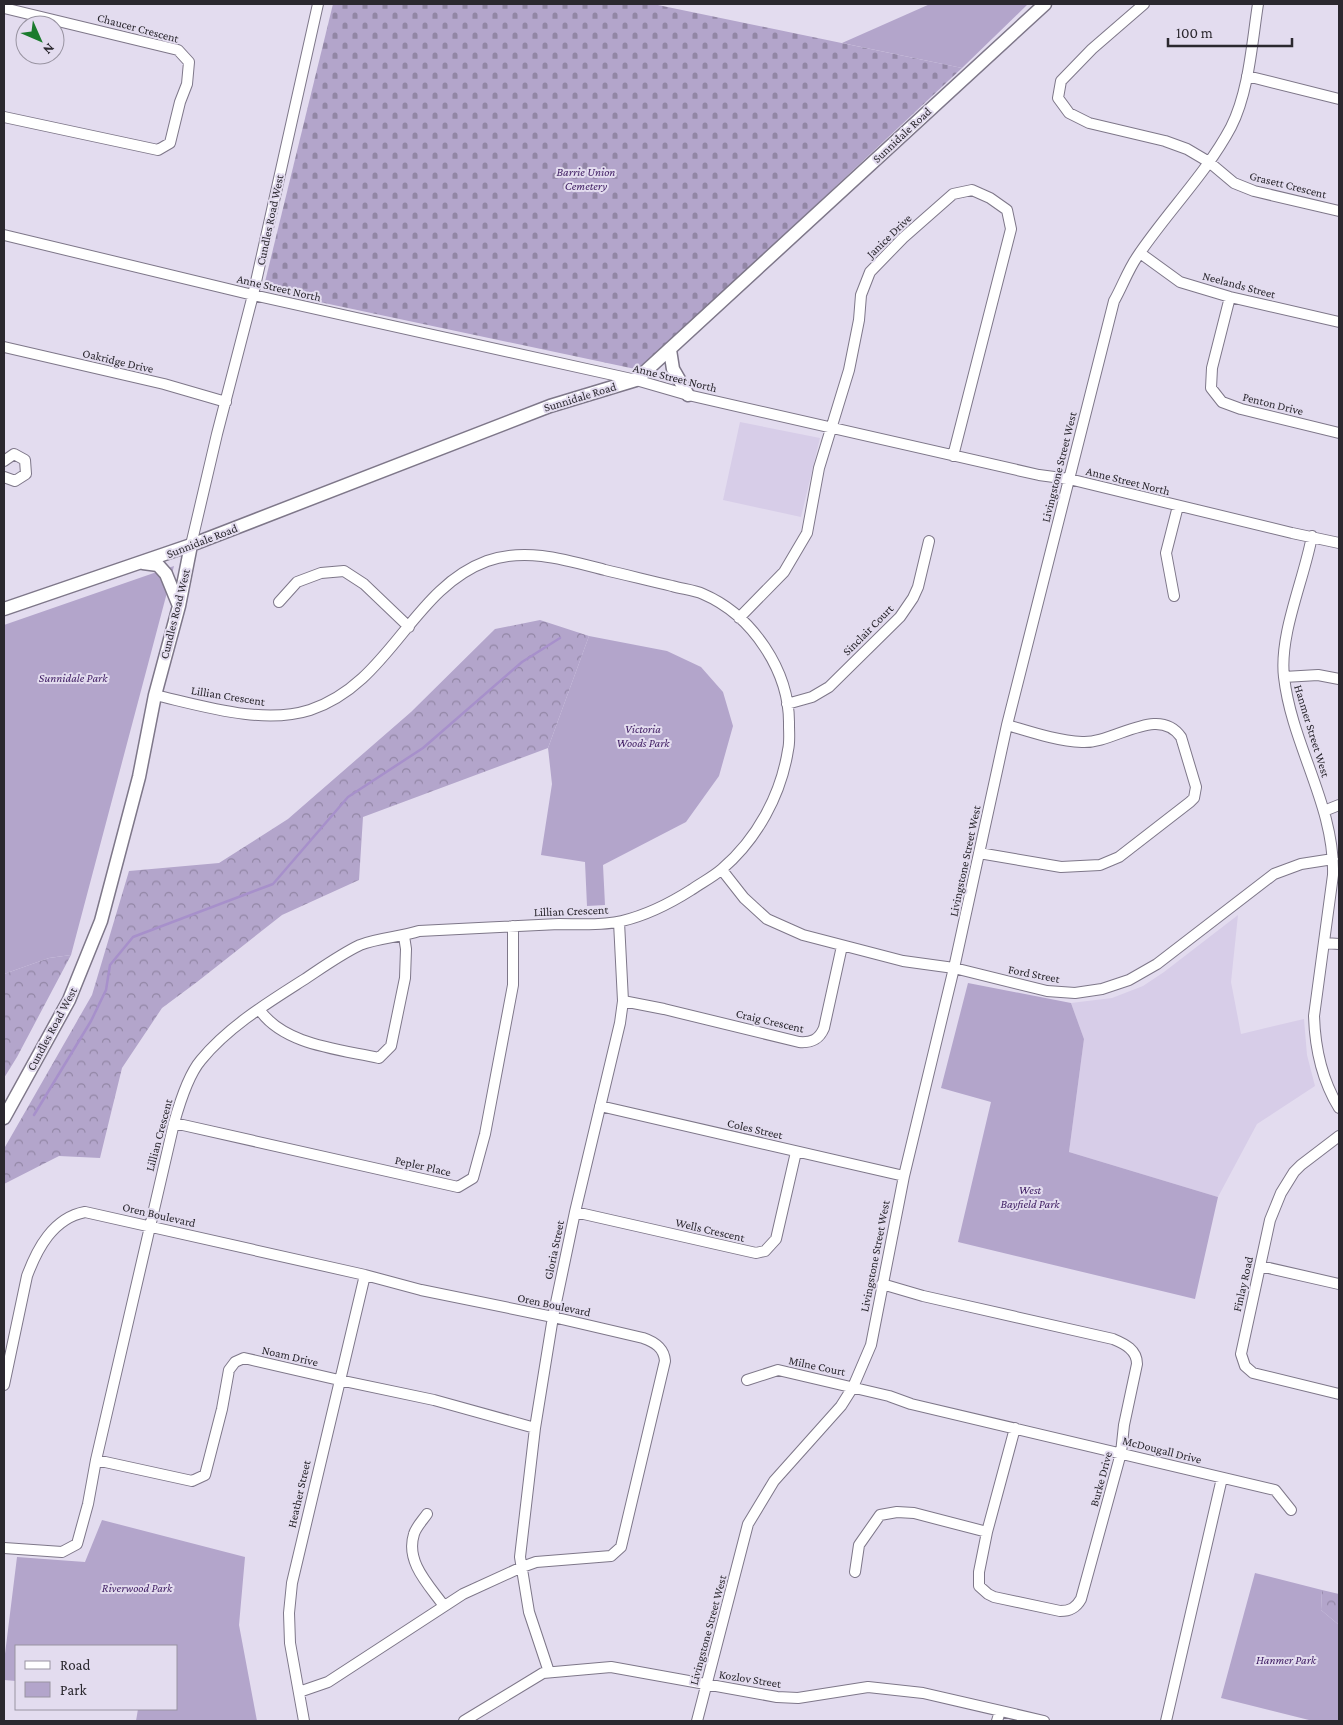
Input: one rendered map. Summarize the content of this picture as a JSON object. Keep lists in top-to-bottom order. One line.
{"streets":{"main road":["Sunnidale Road","Cundles Road West"],"street":["Chaucer Crescent","Grasett Crescent","Janice Drive","Neelands Street","Anne Street North","Oakridge Drive","Penton Drive","Livingstone Street West","Sinclair Court","Lillian Crescent","Hanmer Street West","Ford Street","Craig Crescent","Coles Street","Pepler Place","Oren Boulevard","Wells Crescent","Gloria Street","Finlay Road","Noam Drive","Milne Court","McDougall Drive","Burke Drive","Heather Street","Kozlov Street"]},"crossings":[["Sunnidale Road","Cundles Road West"],["Sunnidale Road","Anne Street North"],["Grasett Crescent","Livingstone Street West"],["Cundles Road West","Anne Street North"],["Cundles Road West","Oakridge Drive"],["Cundles Road West","Lillian Crescent"],["Janice Drive","Anne Street North"],["Janice Drive","Lillian Crescent"],["Neelands Street","Penton Drive"],["Neelands Street","Livingstone Street West"],["Anne Street North","Livingstone Street West"],["Anne Street North","Hanmer Street West"],["Livingstone Street West","Ford Street"],["Livingstone Street West","Coles Street"],["Livingstone Street West","Milne Court"],["Livingstone Street West","McDougall Drive"],["Livingstone Street West","Burke Drive"],["Livingstone Street West","Kozlov Street"],["Sinclair Court","Lillian Crescent"],["Lillian Crescent","Ford Street"],["Lillian Crescent","Pepler Place"],["Lillian Crescent","Oren Boulevard"],["Lillian Crescent","Gloria Street"],["Lillian Crescent","Noam Drive"],["Hanmer Street West","Ford Street"],["Ford Street","Craig Crescent"],["Craig Crescent","Gloria Street"],["Coles Street","Wells Crescent"],["Coles Street","Gloria Street"],["Oren Boulevard","Gloria Street"],["Oren Boulevard","Heather Street"],["Wells Crescent","Gloria Street"],["Gloria Street","Noam Drive"],["Gloria Street","Kozlov Street"],["Noam Drive","Heather Street"],["Milne Court","McDougall Drive"],["McDougall Drive","Burke Drive"]],"parks":["Barrie Union Cemetery","Sunnidale Park","Victoria Woods Park","West Bayfield Park","Riverwood Park","Hanmer Park"],"legend":["Road","Park"],"scale_bar":"100 m","north":"bottom right"}
